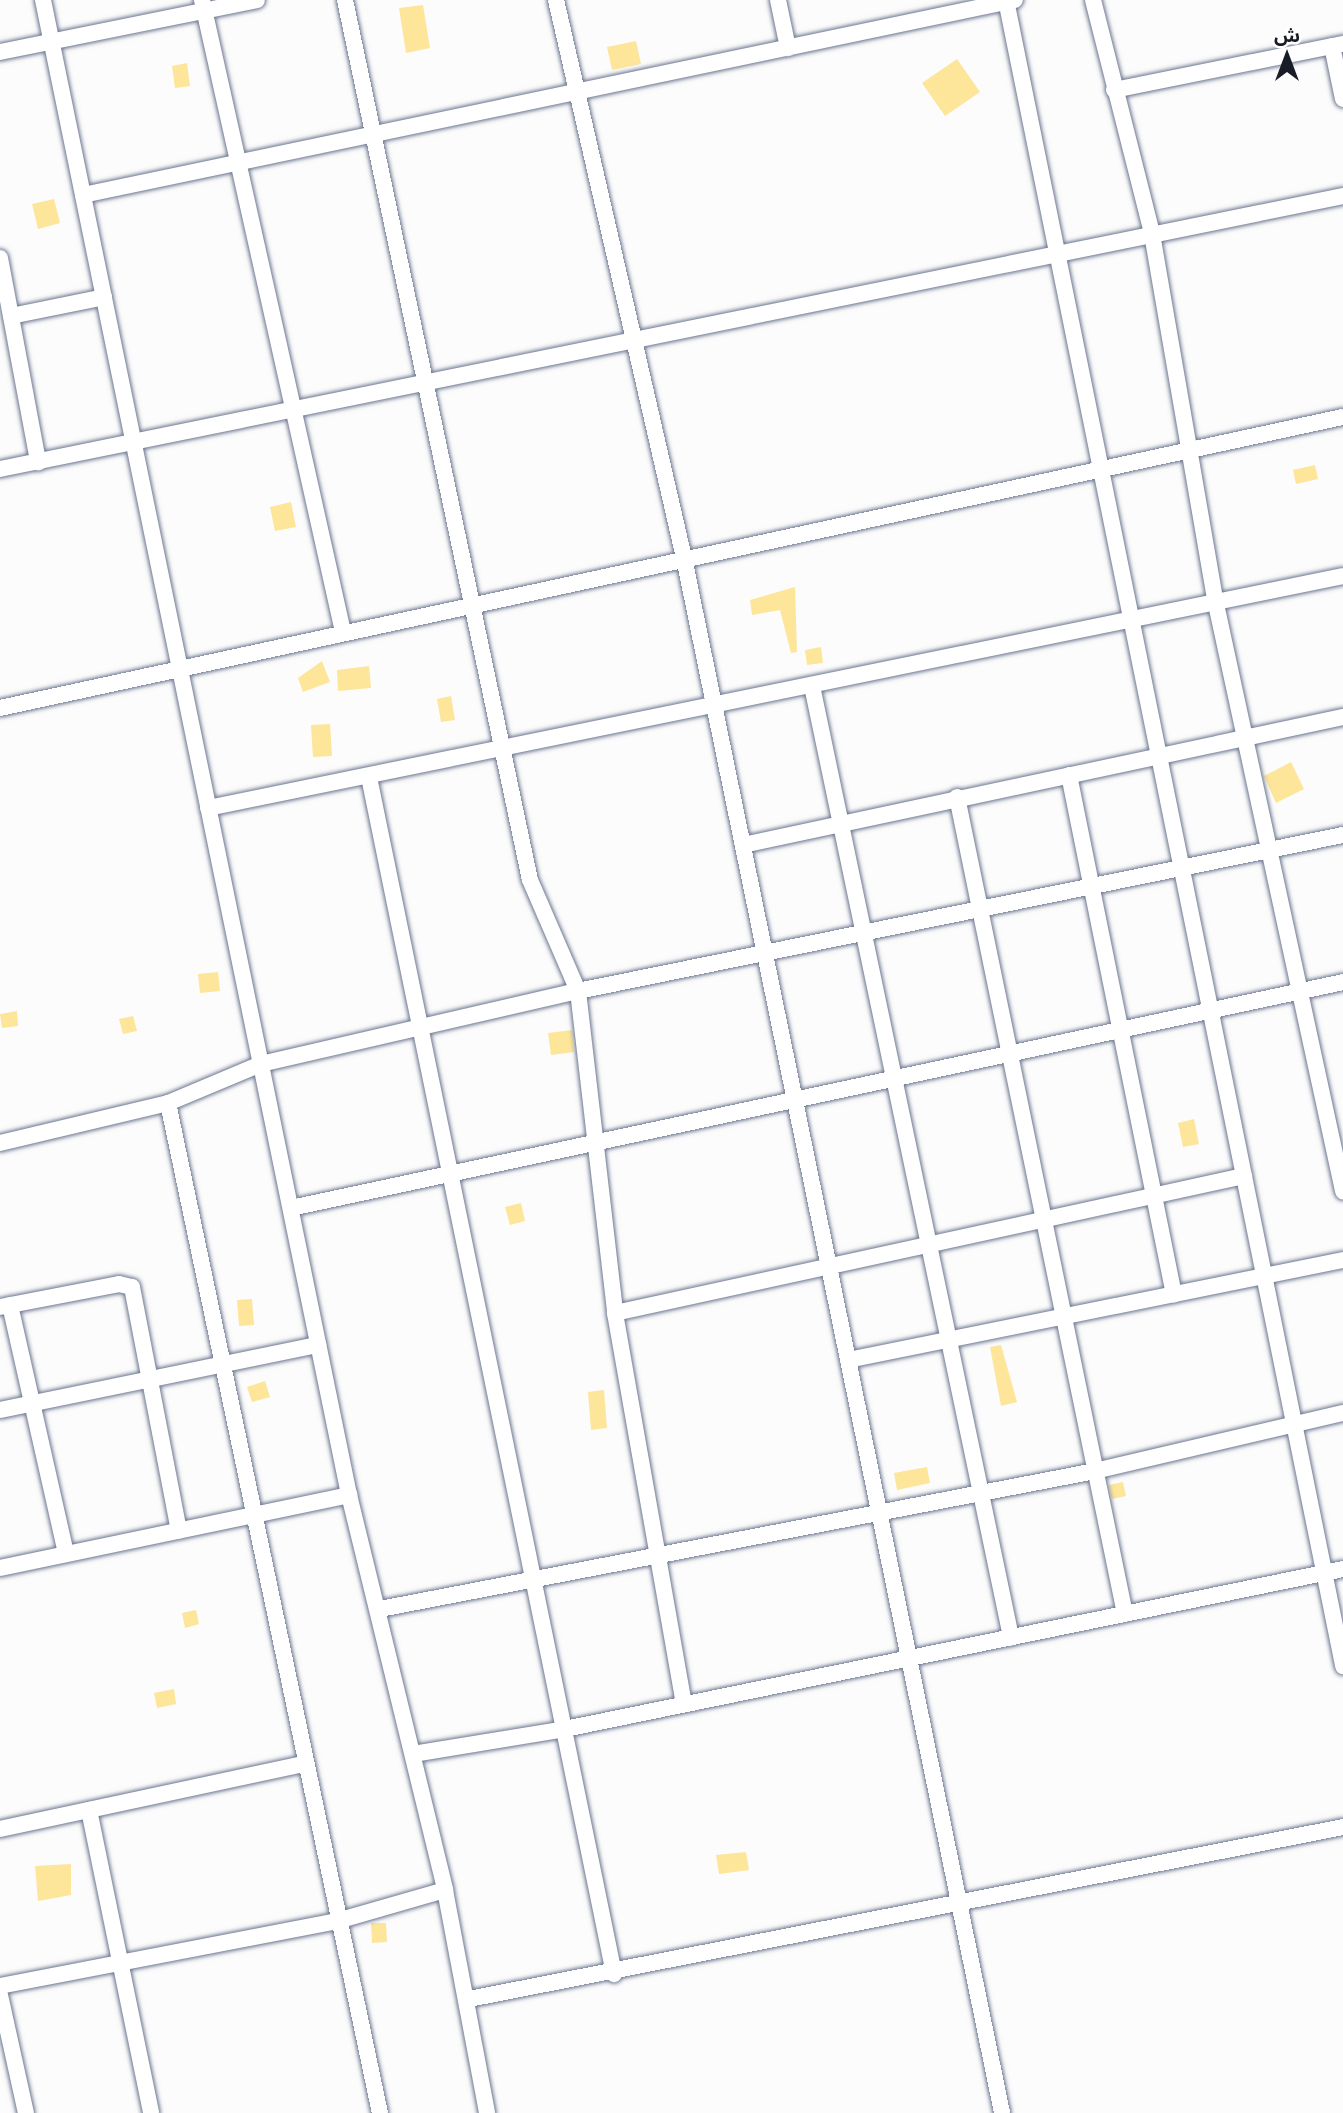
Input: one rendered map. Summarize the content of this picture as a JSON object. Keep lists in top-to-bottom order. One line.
{"north":"top"}
